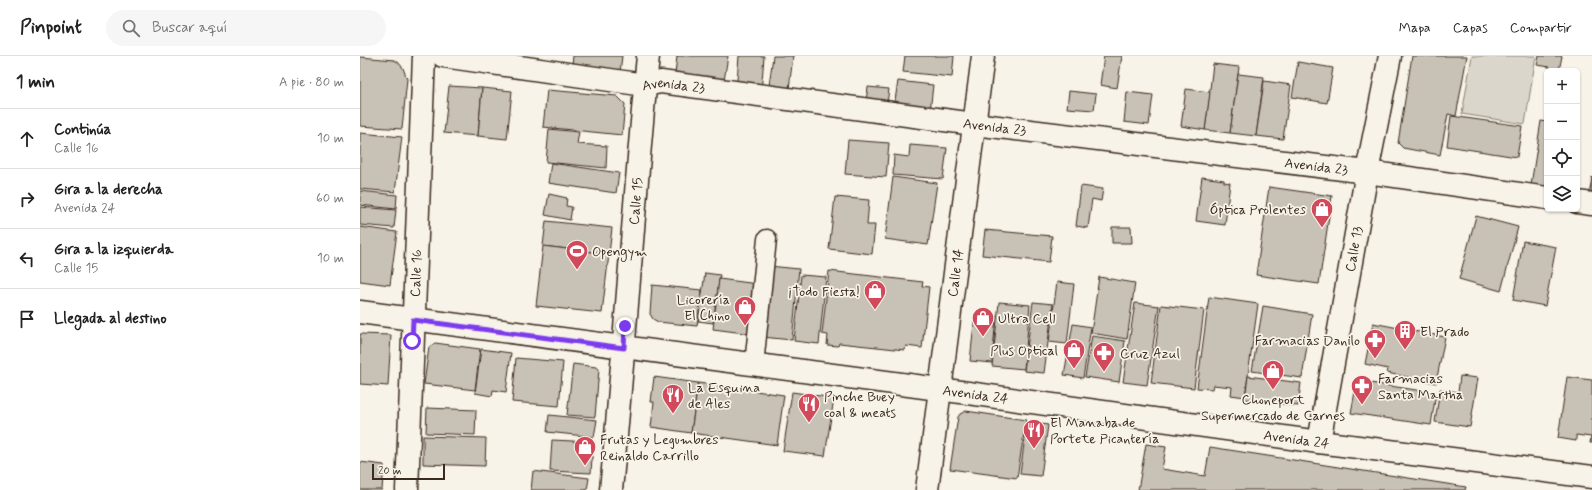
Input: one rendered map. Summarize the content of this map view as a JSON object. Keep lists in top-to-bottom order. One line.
{"streets":{"street":["Avenida 23","Calle 15","Calle 13","Calle 16","Calle 14","Avenida 24"]},"crossings":[["Avenida 23","Calle 15"],["Avenida 23","Calle 13"],["Avenida 23","Calle 14"],["Calle 15","Avenida 24"],["Calle 13","Avenida 24"],["Calle 16","Avenida 24"],["Calle 14","Avenida 24"]],"places":{"shop":["Óptica Prolentes","¡Todo Fiesta!","Licorería El Chino","Ultra Cell","Plus Optical","Choneport Supermercado de Carnes","Frutas y Legumbres Reinaldo Carrillo"],"sports":["Opengym"],"building":["El Prado"],"pharmacy":["Farmacias Danilo","Cruz Azul","Farmacias Santa Martha"],"restaurant":["La Esquina de Ales","Pinche Buey coal & meats","El Manaba de Portete Picantería"]},"scale_bar":"20 m","page":{"header":"Pinpoint","search":"Buscar aquí","nav":["Mapa","Capas","Compartir"],"heading":["1 min","A pie · 80 m"],"map_buttons":["+","−"],"list":[["Continúa","Calle 16","10 m"],["Gira a la derecha","Avenida 24","60 m"],["Gira a la izquierda","Calle 15","10 m"],"Llegada al destino"],"scale":"20 m"}}
